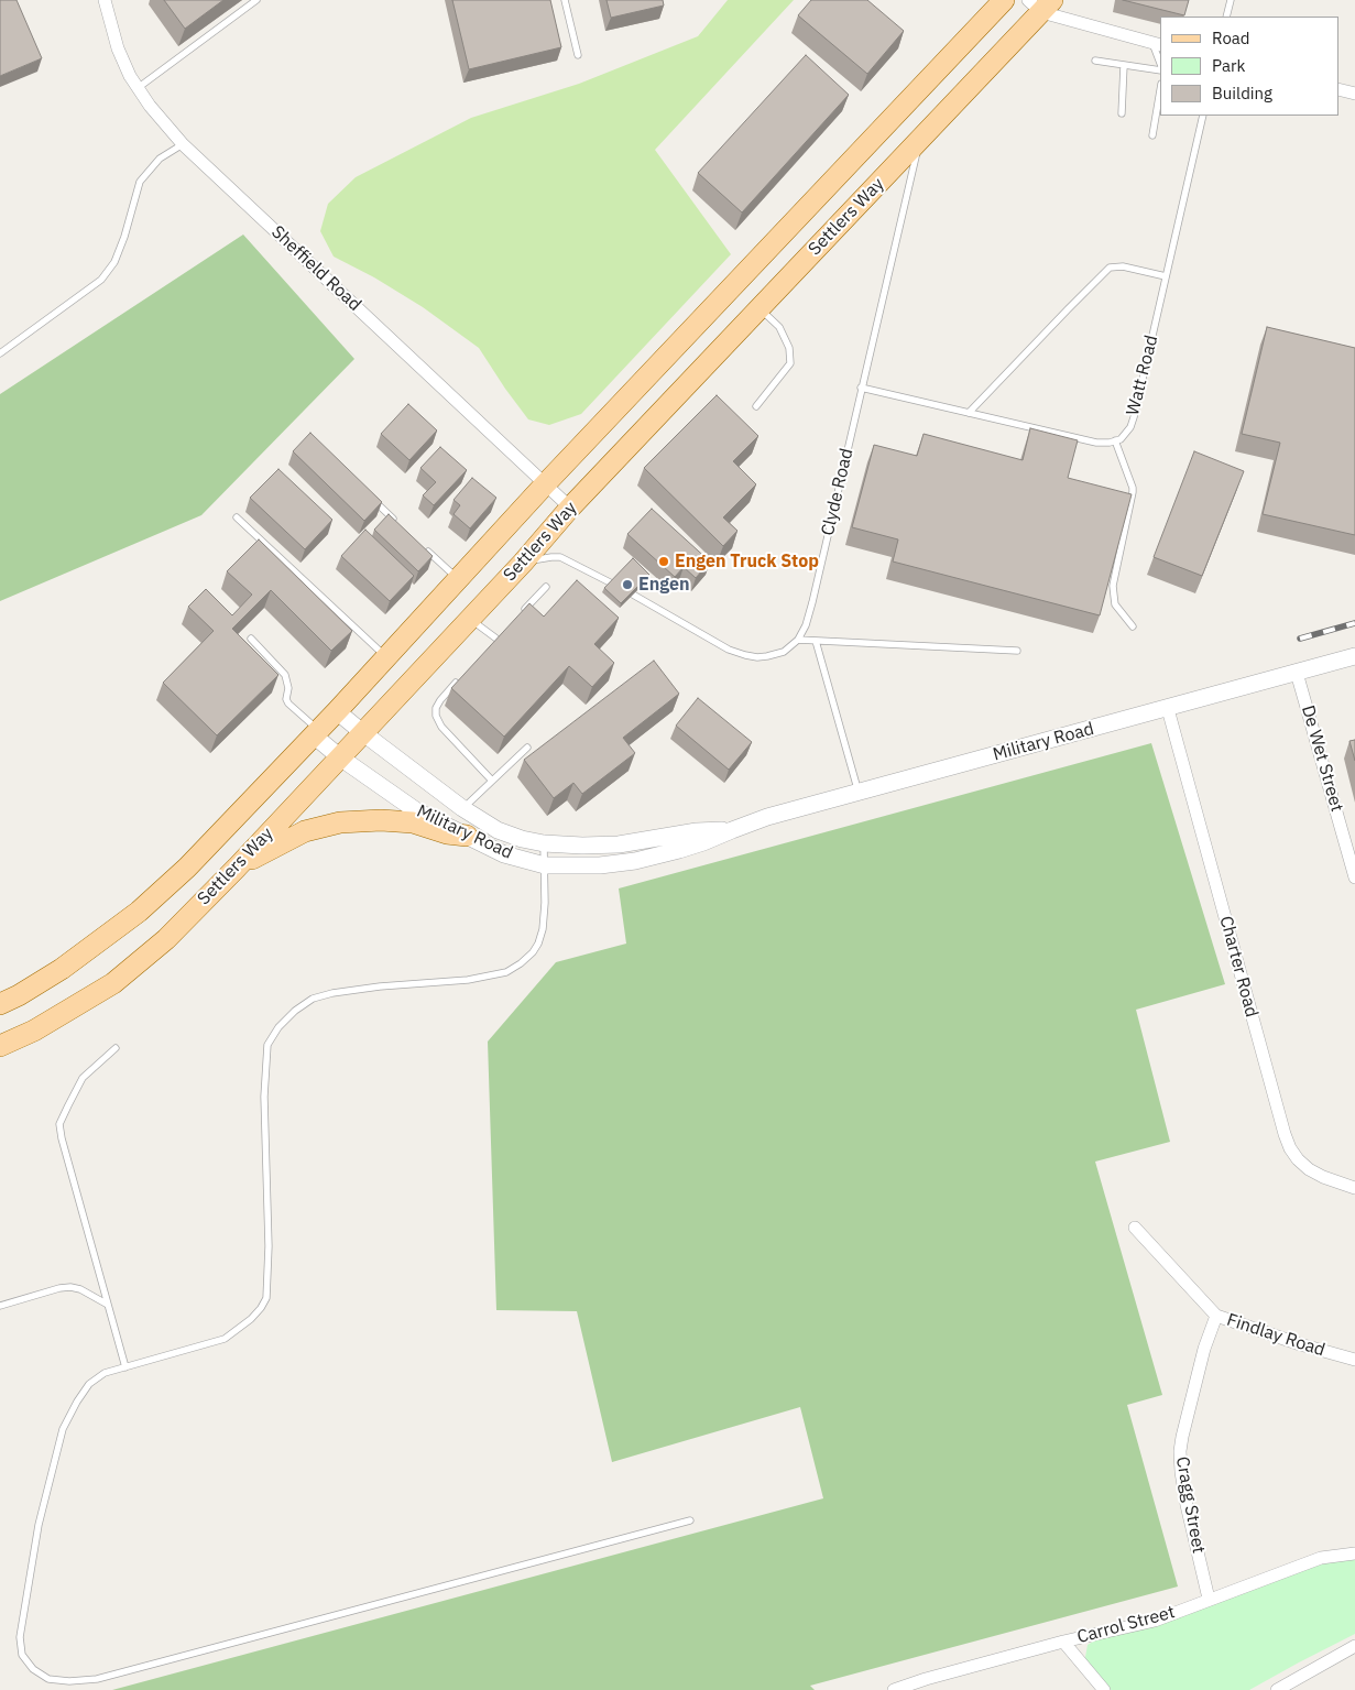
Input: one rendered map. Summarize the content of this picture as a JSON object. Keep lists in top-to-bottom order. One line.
{"streets":{"main road":["Settlers Way"],"street":["Sheffield Road","Military Road","De Wet Street","Charter Road","Findlay Road","Cragg Street","Carrol Street"],"lane":["Watt Road","Clyde Road"]},"crossings":[["Settlers Way","Sheffield Road"],["Settlers Way","Clyde Road"],["Settlers Way","Military Road"],["Military Road","De Wet Street"],["Military Road","Charter Road"],["Findlay Road","Cragg Street"],["Cragg Street","Carrol Street"]],"places":["Engen Truck Stop","Engen"],"legend":["Road","Park","Building"]}
